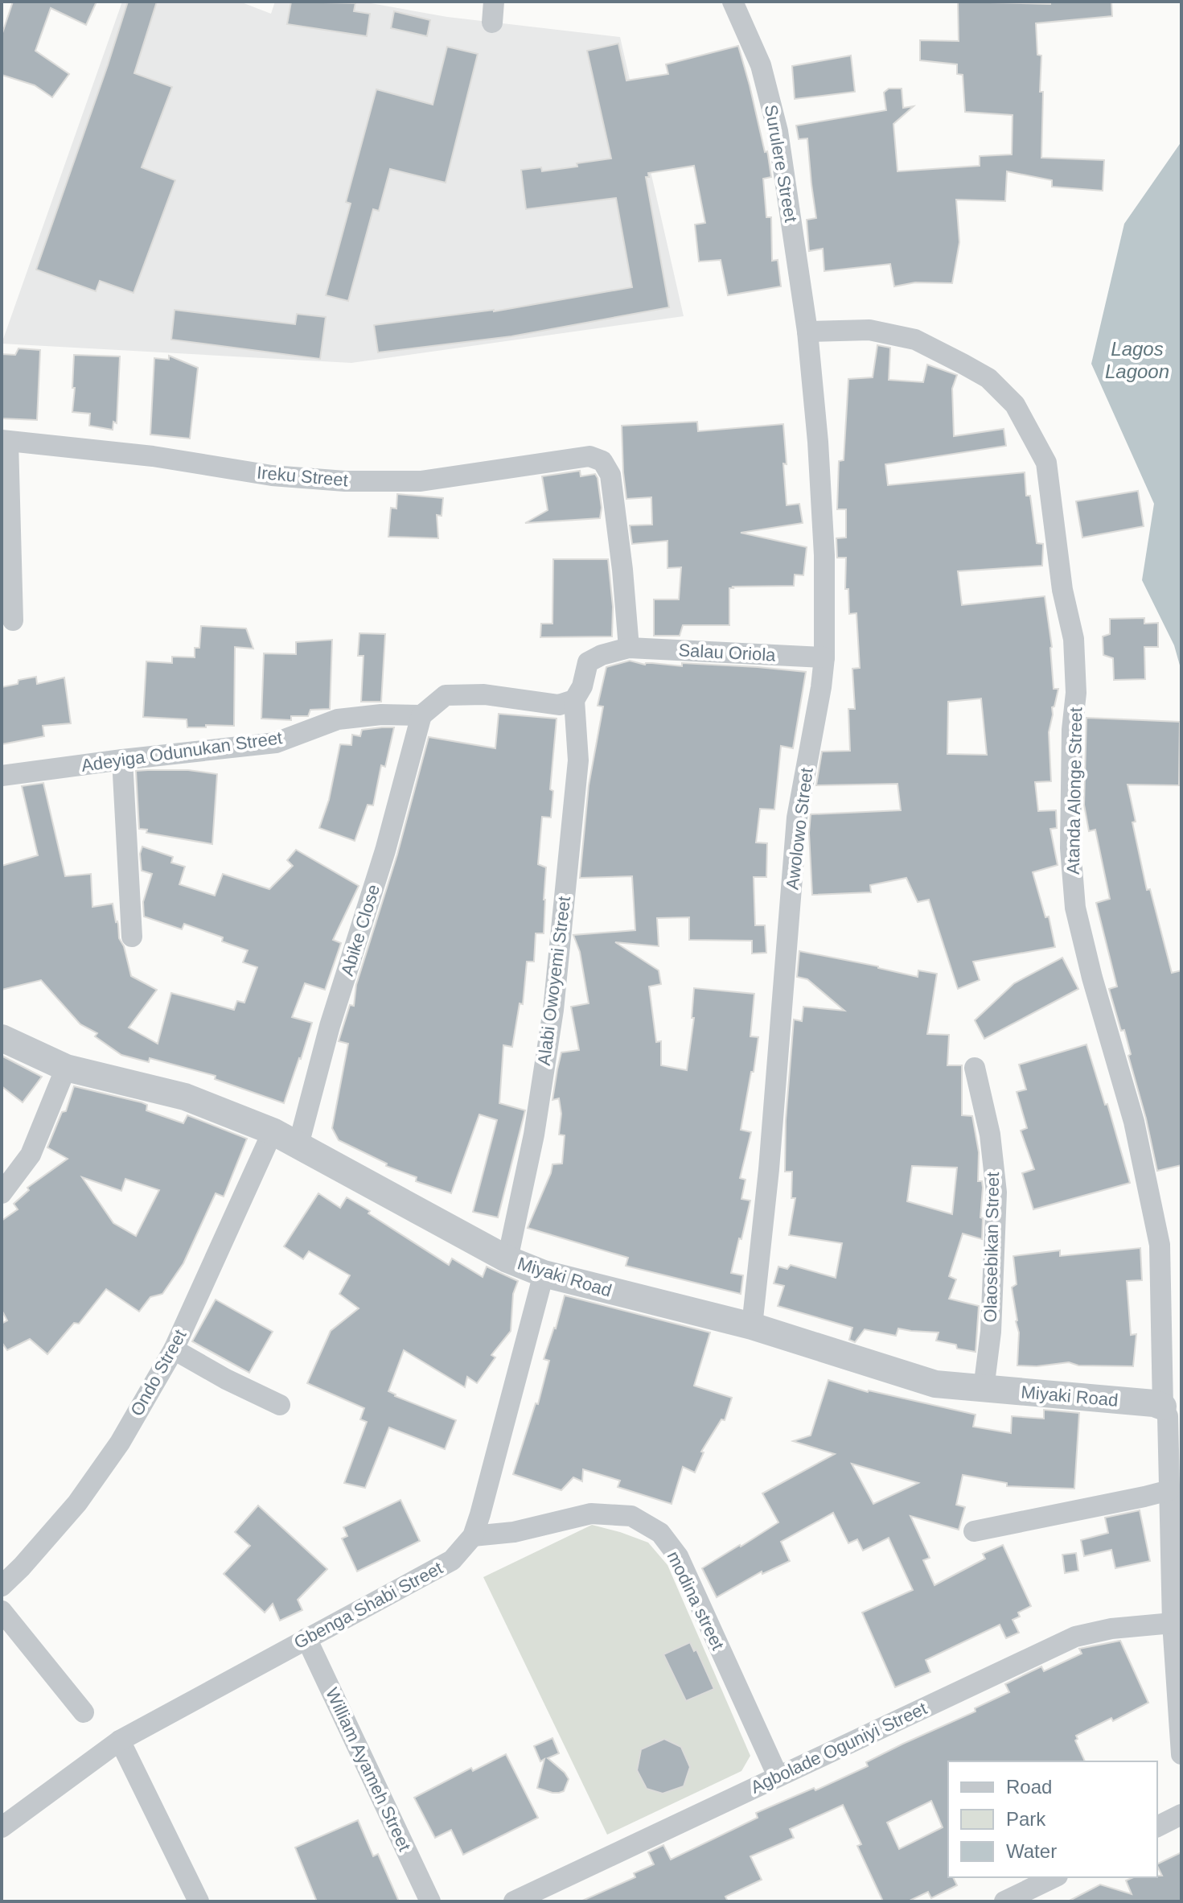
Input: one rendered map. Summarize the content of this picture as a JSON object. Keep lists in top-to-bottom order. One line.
{"streets":{"street":["Surulere Street","Ireku Street","Salau Oriola","Adeyiga Odunukan Street","Atanda Alonge Street","Awolowo Street","Abike Close","Alabi Owoyemi Street","Olaosebikan Street","Miyaki Road","Ondo Street","modina street","Gbenga Shabi Street","Agbolade Oguniyi Street","William Ayameh Street"]},"crossings":[["Surulere Street","Atanda Alonge Street"],["Surulere Street","Awolowo Street"],["Ireku Street","Salau Oriola"],["Salau Oriola","Awolowo Street"],["Adeyiga Odunukan Street","Abike Close"],["Atanda Alonge Street","Awolowo Street"],["Atanda Alonge Street","Miyaki Road"],["Atanda Alonge Street","Agbolade Oguniyi Street"],["Awolowo Street","Miyaki Road"],["Abike Close","Miyaki Road"],["Alabi Owoyemi Street","Miyaki Road"],["Olaosebikan Street","Miyaki Road"],["Miyaki Road","Ondo Street"],["Miyaki Road","Gbenga Shabi Street"],["modina street","Gbenga Shabi Street"],["modina street","Agbolade Oguniyi Street"],["Gbenga Shabi Street","William Ayameh Street"]],"water":["Lagos Lagoon"],"legend":["Road","Park","Water"]}
